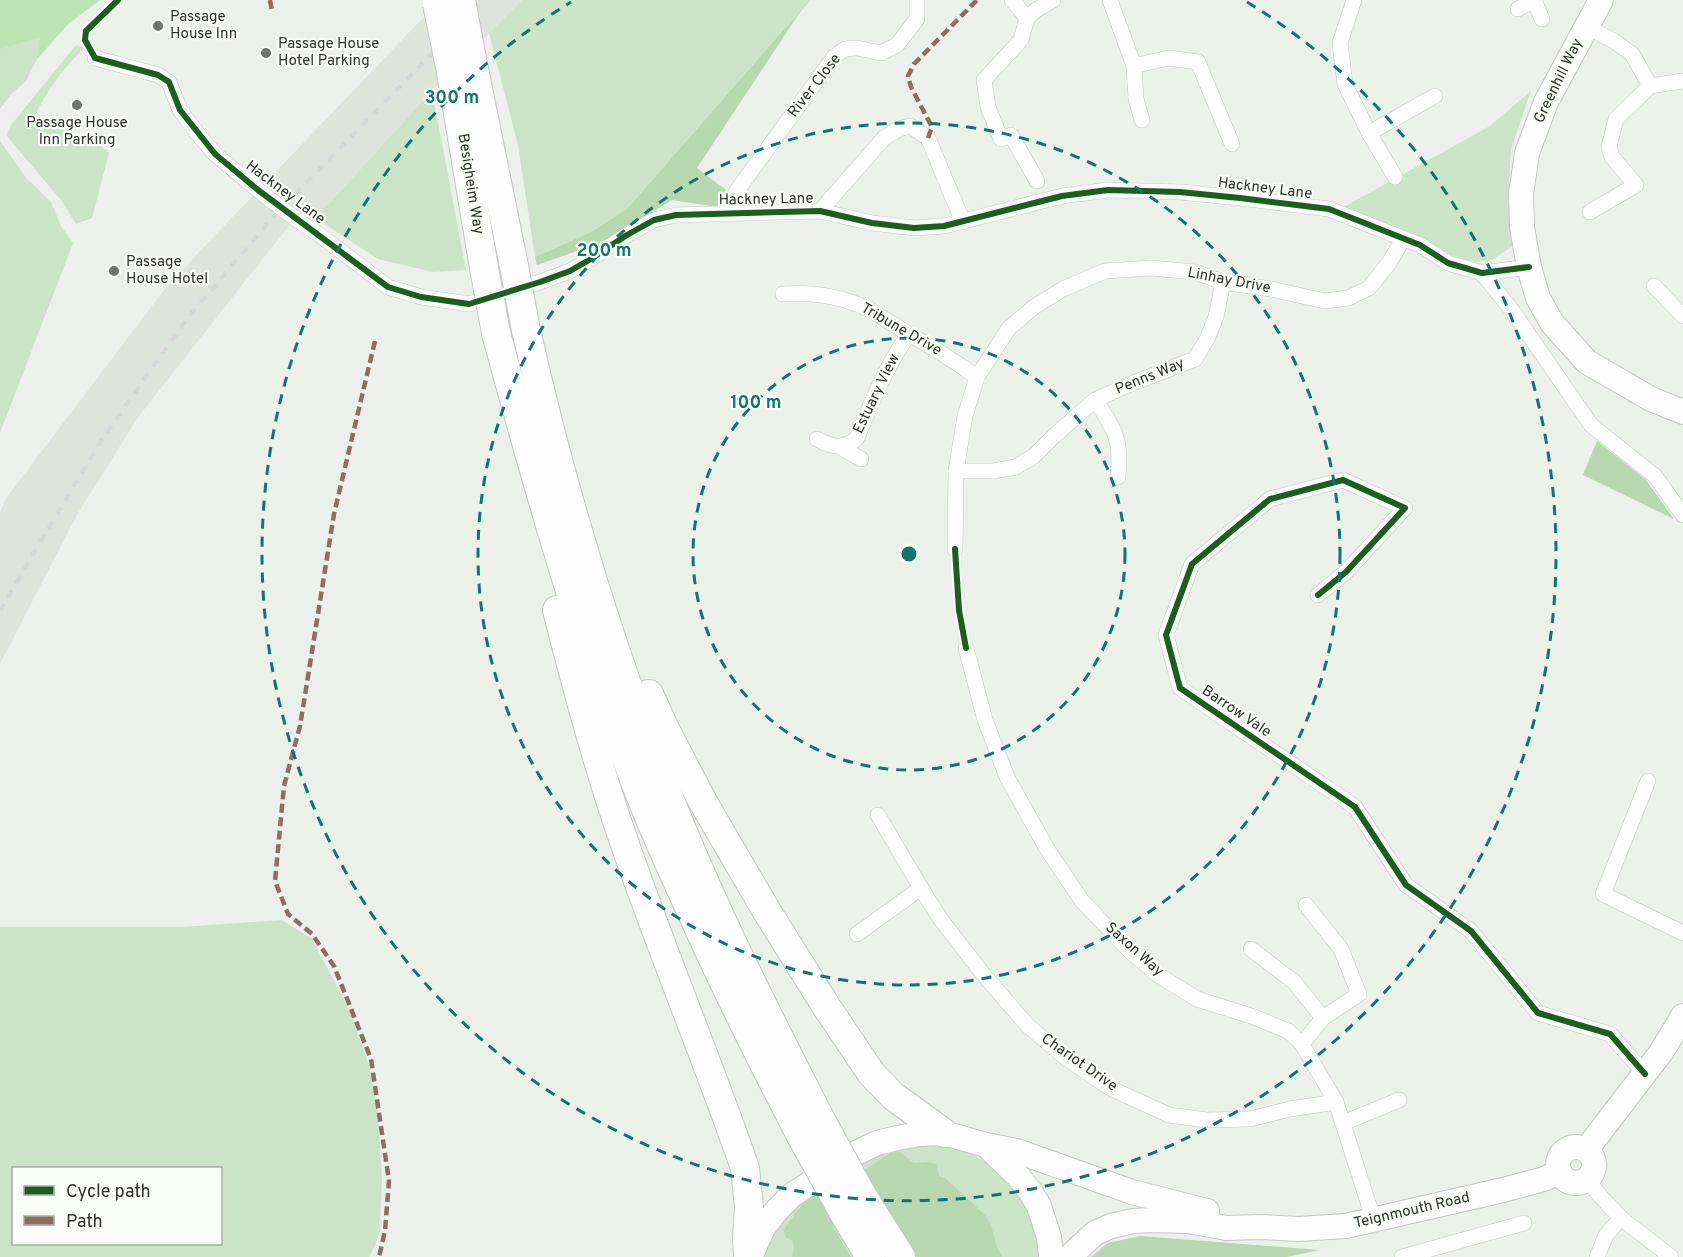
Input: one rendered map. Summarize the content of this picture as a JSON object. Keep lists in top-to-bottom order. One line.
{"streets":{"highway":["Besigheim Way"],"main road":["Greenhill Way","Teignmouth Road"],"street":["River Close","Hackney Lane","Linhay Drive","Tribune Drive","Penns Way","Estuary View","Barrow Vale","Saxon Way","Chariot Drive"]},"crossings":[["Greenhill Way","Hackney Lane"],["River Close","Hackney Lane"],["Hackney Lane","Linhay Drive"],["Linhay Drive","Tribune Drive"],["Linhay Drive","Penns Way"],["Tribune Drive","Estuary View"],["Saxon Way","Chariot Drive"],["Saxon Way","Teignmouth Road"]],"places":["Passage House Inn","Passage House Hotel Parking","Passage House Inn Parking","Passage House Hotel"],"legend":["Cycle path","Path"],"rings":["300 m","200 m","100 m"]}
